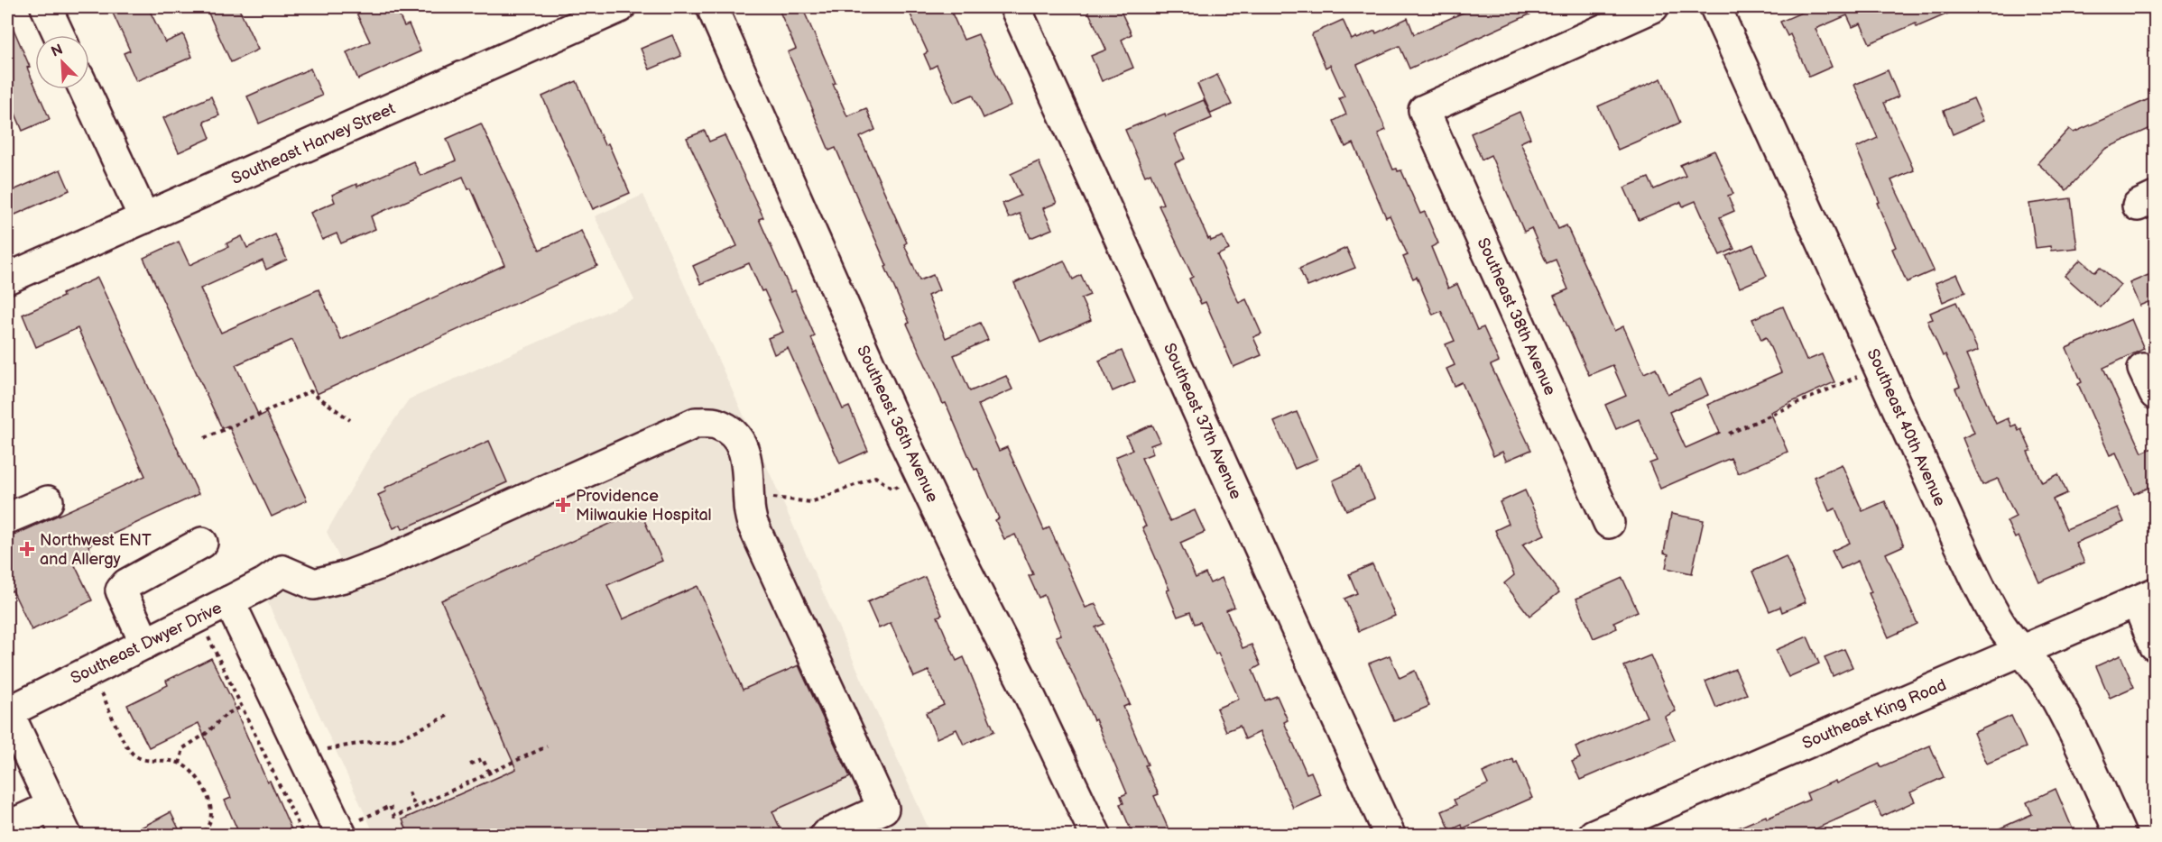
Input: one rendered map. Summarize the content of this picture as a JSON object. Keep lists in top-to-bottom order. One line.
{"streets":{"street":["Southeast Harvey Street","Southeast 38th Avenue","Southeast 37th Avenue","Southeast 36th Avenue","Southeast 40th Avenue","Southeast Dwyer Drive","Southeast King Road"]},"crossings":[["Southeast 40th Avenue","Southeast King Road"]],"places":{"health":["Providence Milwaukie Hospital","Northwest ENT and Allergy"]},"north":"top left"}
